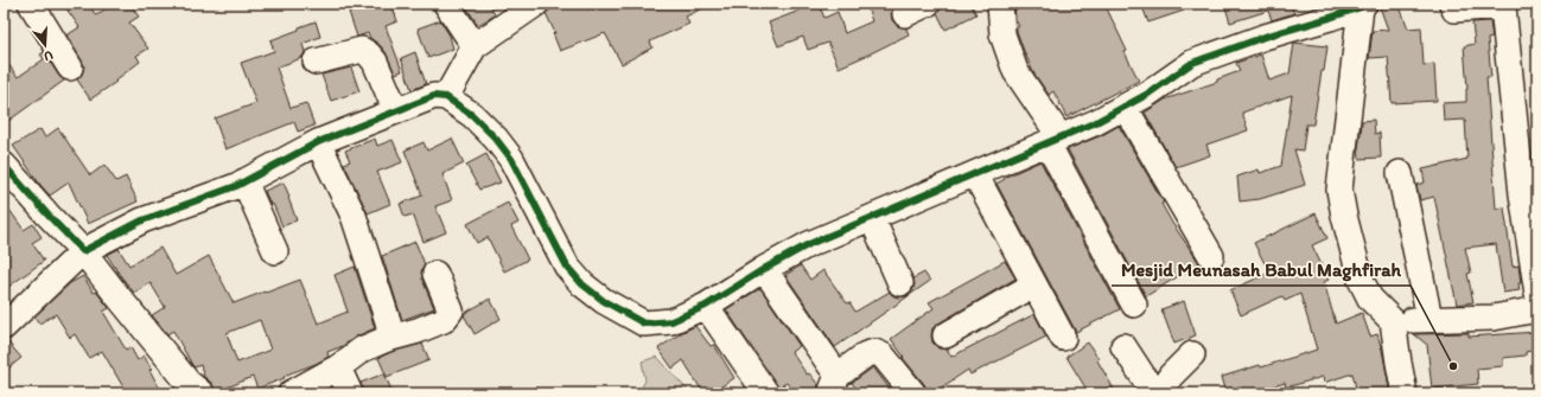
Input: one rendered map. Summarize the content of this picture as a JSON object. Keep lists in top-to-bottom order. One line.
{"places":["Mesjid Meunasah Babul Maghfirah"],"north":"bottom"}
